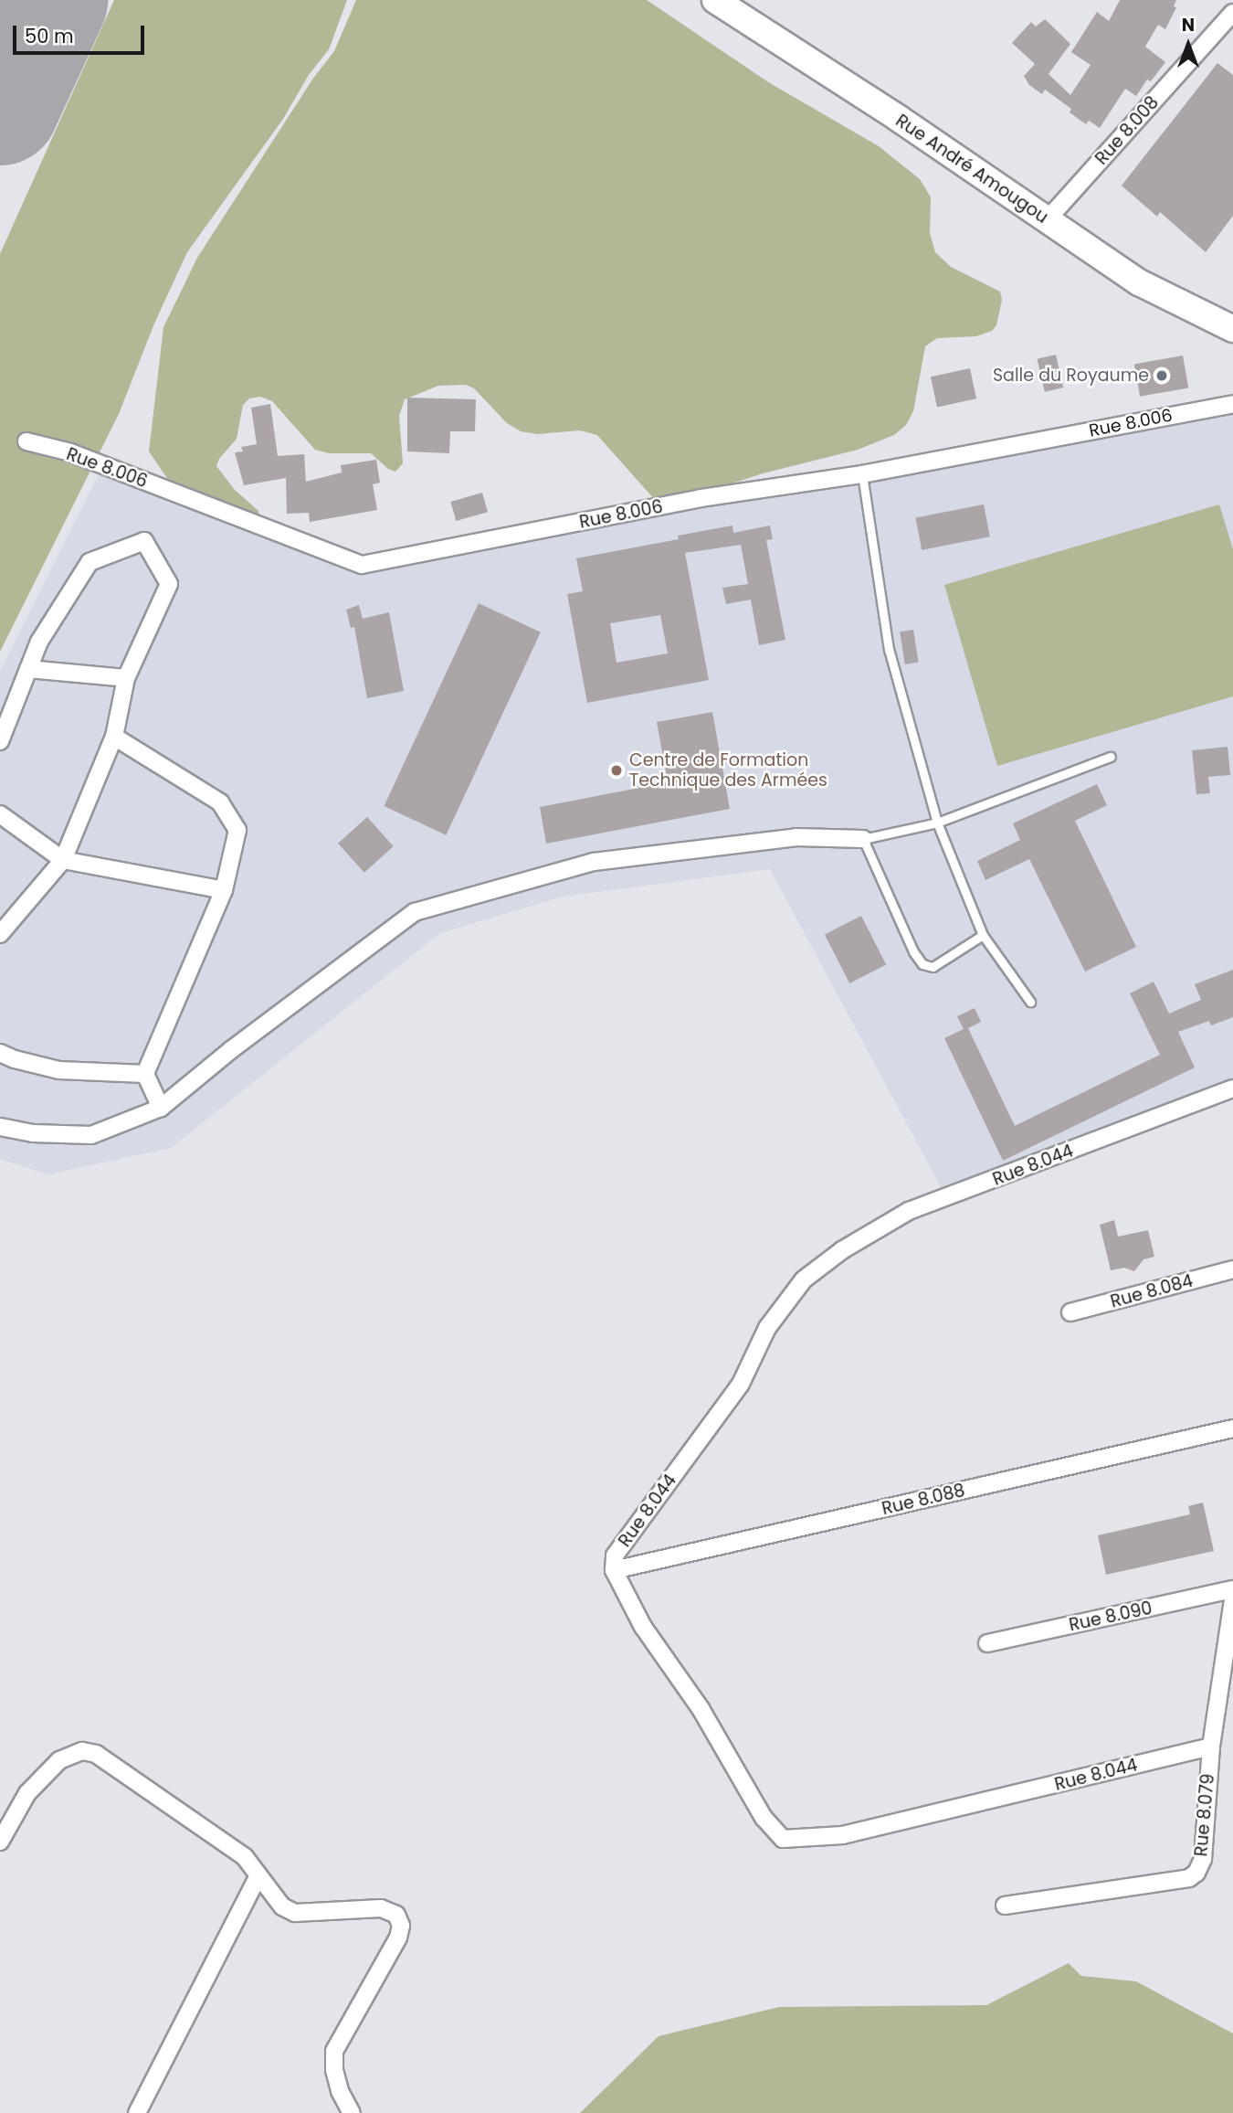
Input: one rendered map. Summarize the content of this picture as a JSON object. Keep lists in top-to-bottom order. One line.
{"streets":{"main road":["Rue André Amougou"],"street":["Rue 8.008","Rue 8.006","Rue 8.044","Rue 8.084","Rue 8.088","Rue 8.090","Rue 8.079"]},"crossings":[["Rue 8.008","Rue André Amougou"],["Rue 8.044","Rue 8.088"],["Rue 8.044","Rue 8.079"]],"places":["Salle du Royaume","Centre de Formation Technique des Armées"],"scale_bar":"50 m","north":"top"}
